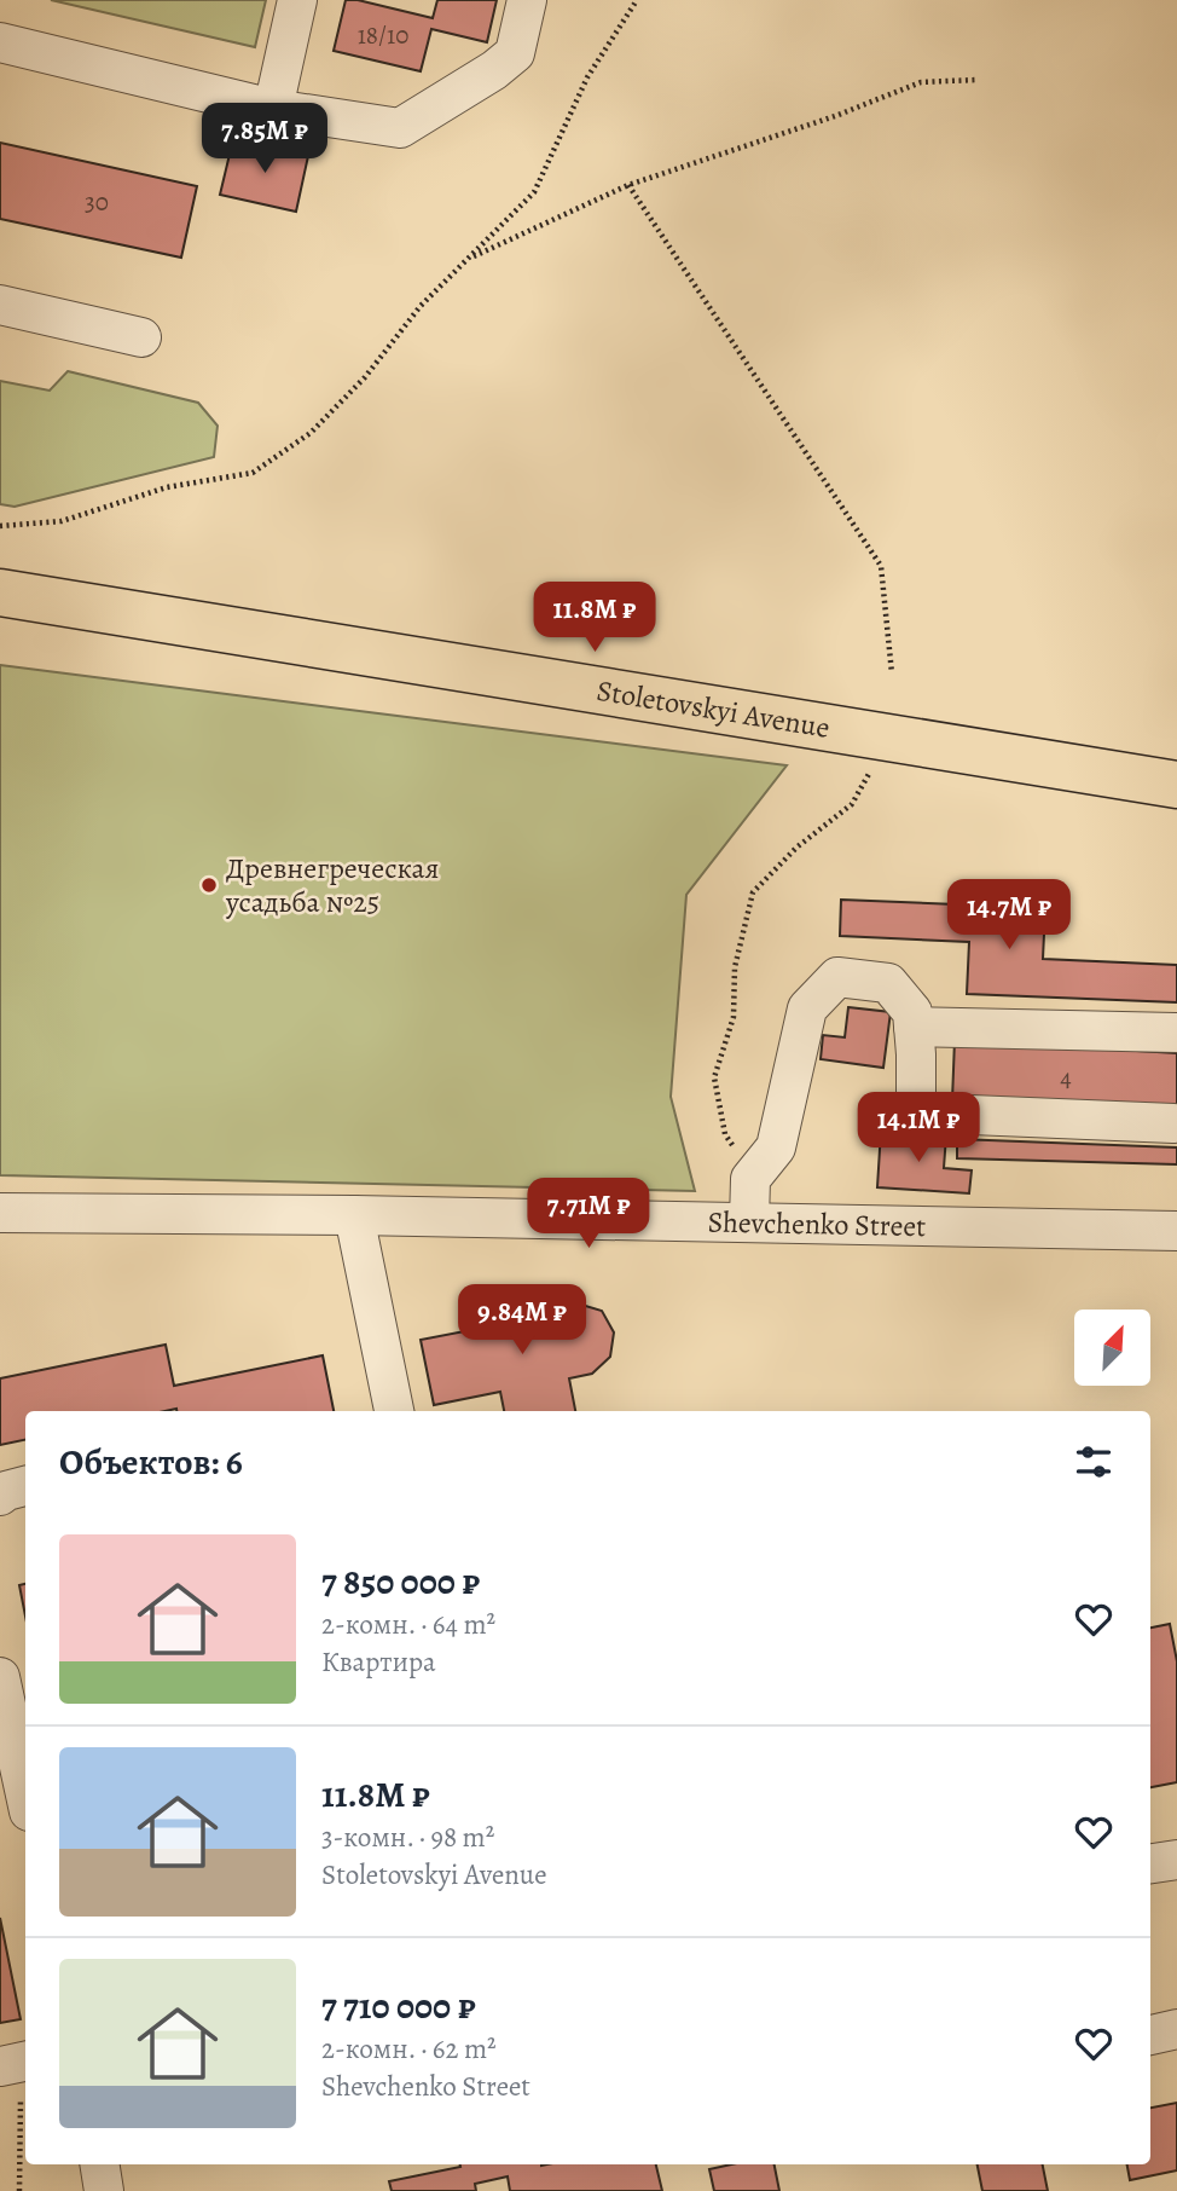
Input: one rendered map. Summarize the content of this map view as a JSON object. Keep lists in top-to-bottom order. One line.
{"streets":{"main road":["Stoletovskyi Avenue"],"street":["Shevchenko Street"]},"places":["Древнегреческая усадьба №25"],"house_numbers":["18/10","30","4"],"north":"top right","page":{"price":["7.85M ₽","11.8M ₽","14.7M ₽","14.1M ₽","7.71M ₽","9.84M ₽"],"heading":"Объектов: 6","list":[{"name":"7 850 000 ₽","note":"2-комн. · 64 m² · Квартира"},{"name":"11.8M ₽","note":"3-комн. · 98 m² · Stoletovskyi Avenue"},{"name":"7 710 000 ₽","note":"2-комн. · 62 m² · Shevchenko Street"}]}}
